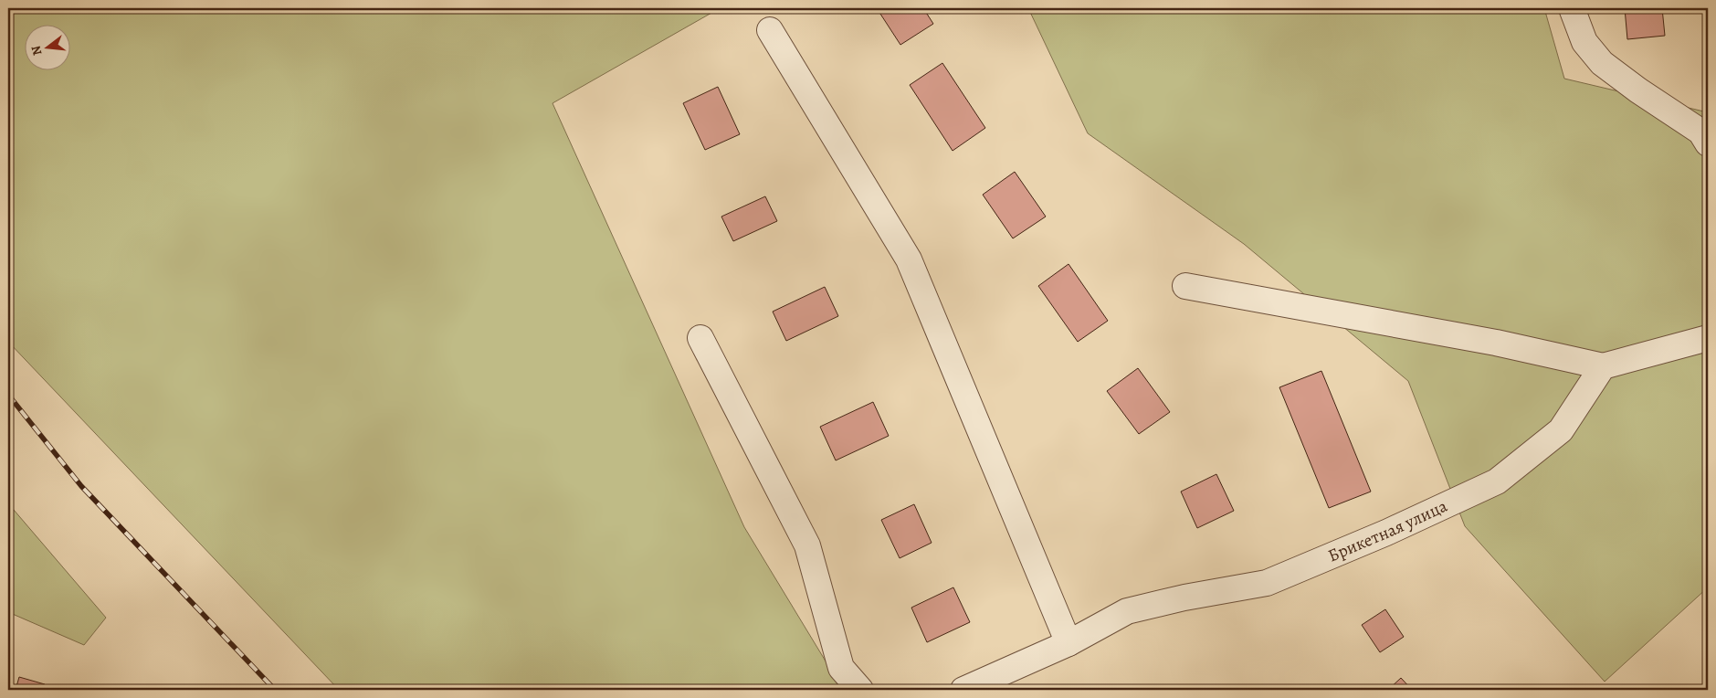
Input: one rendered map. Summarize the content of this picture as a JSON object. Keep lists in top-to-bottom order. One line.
{"streets":{"street":["Брикетная улица"]},"north":"left"}
